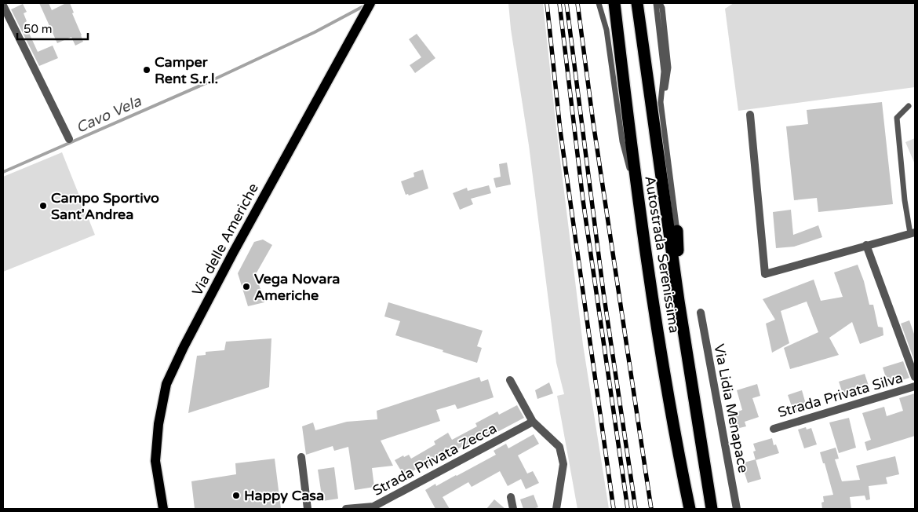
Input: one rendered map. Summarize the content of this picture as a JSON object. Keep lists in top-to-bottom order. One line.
{"streets":{"highway":["Autostrada Serenissima"],"main road":["Via delle Americhe"],"street":["Strada Privata Silva","Via Lidia Menapace","Strada Privata Zecca"]},"water":["Cavo Vela"],"places":["Camper Rent S.r.l.","Campo Sportivo Sant'Andrea","Vega Novara Americhe","Happy Casa"],"scale_bar":"50 m"}
